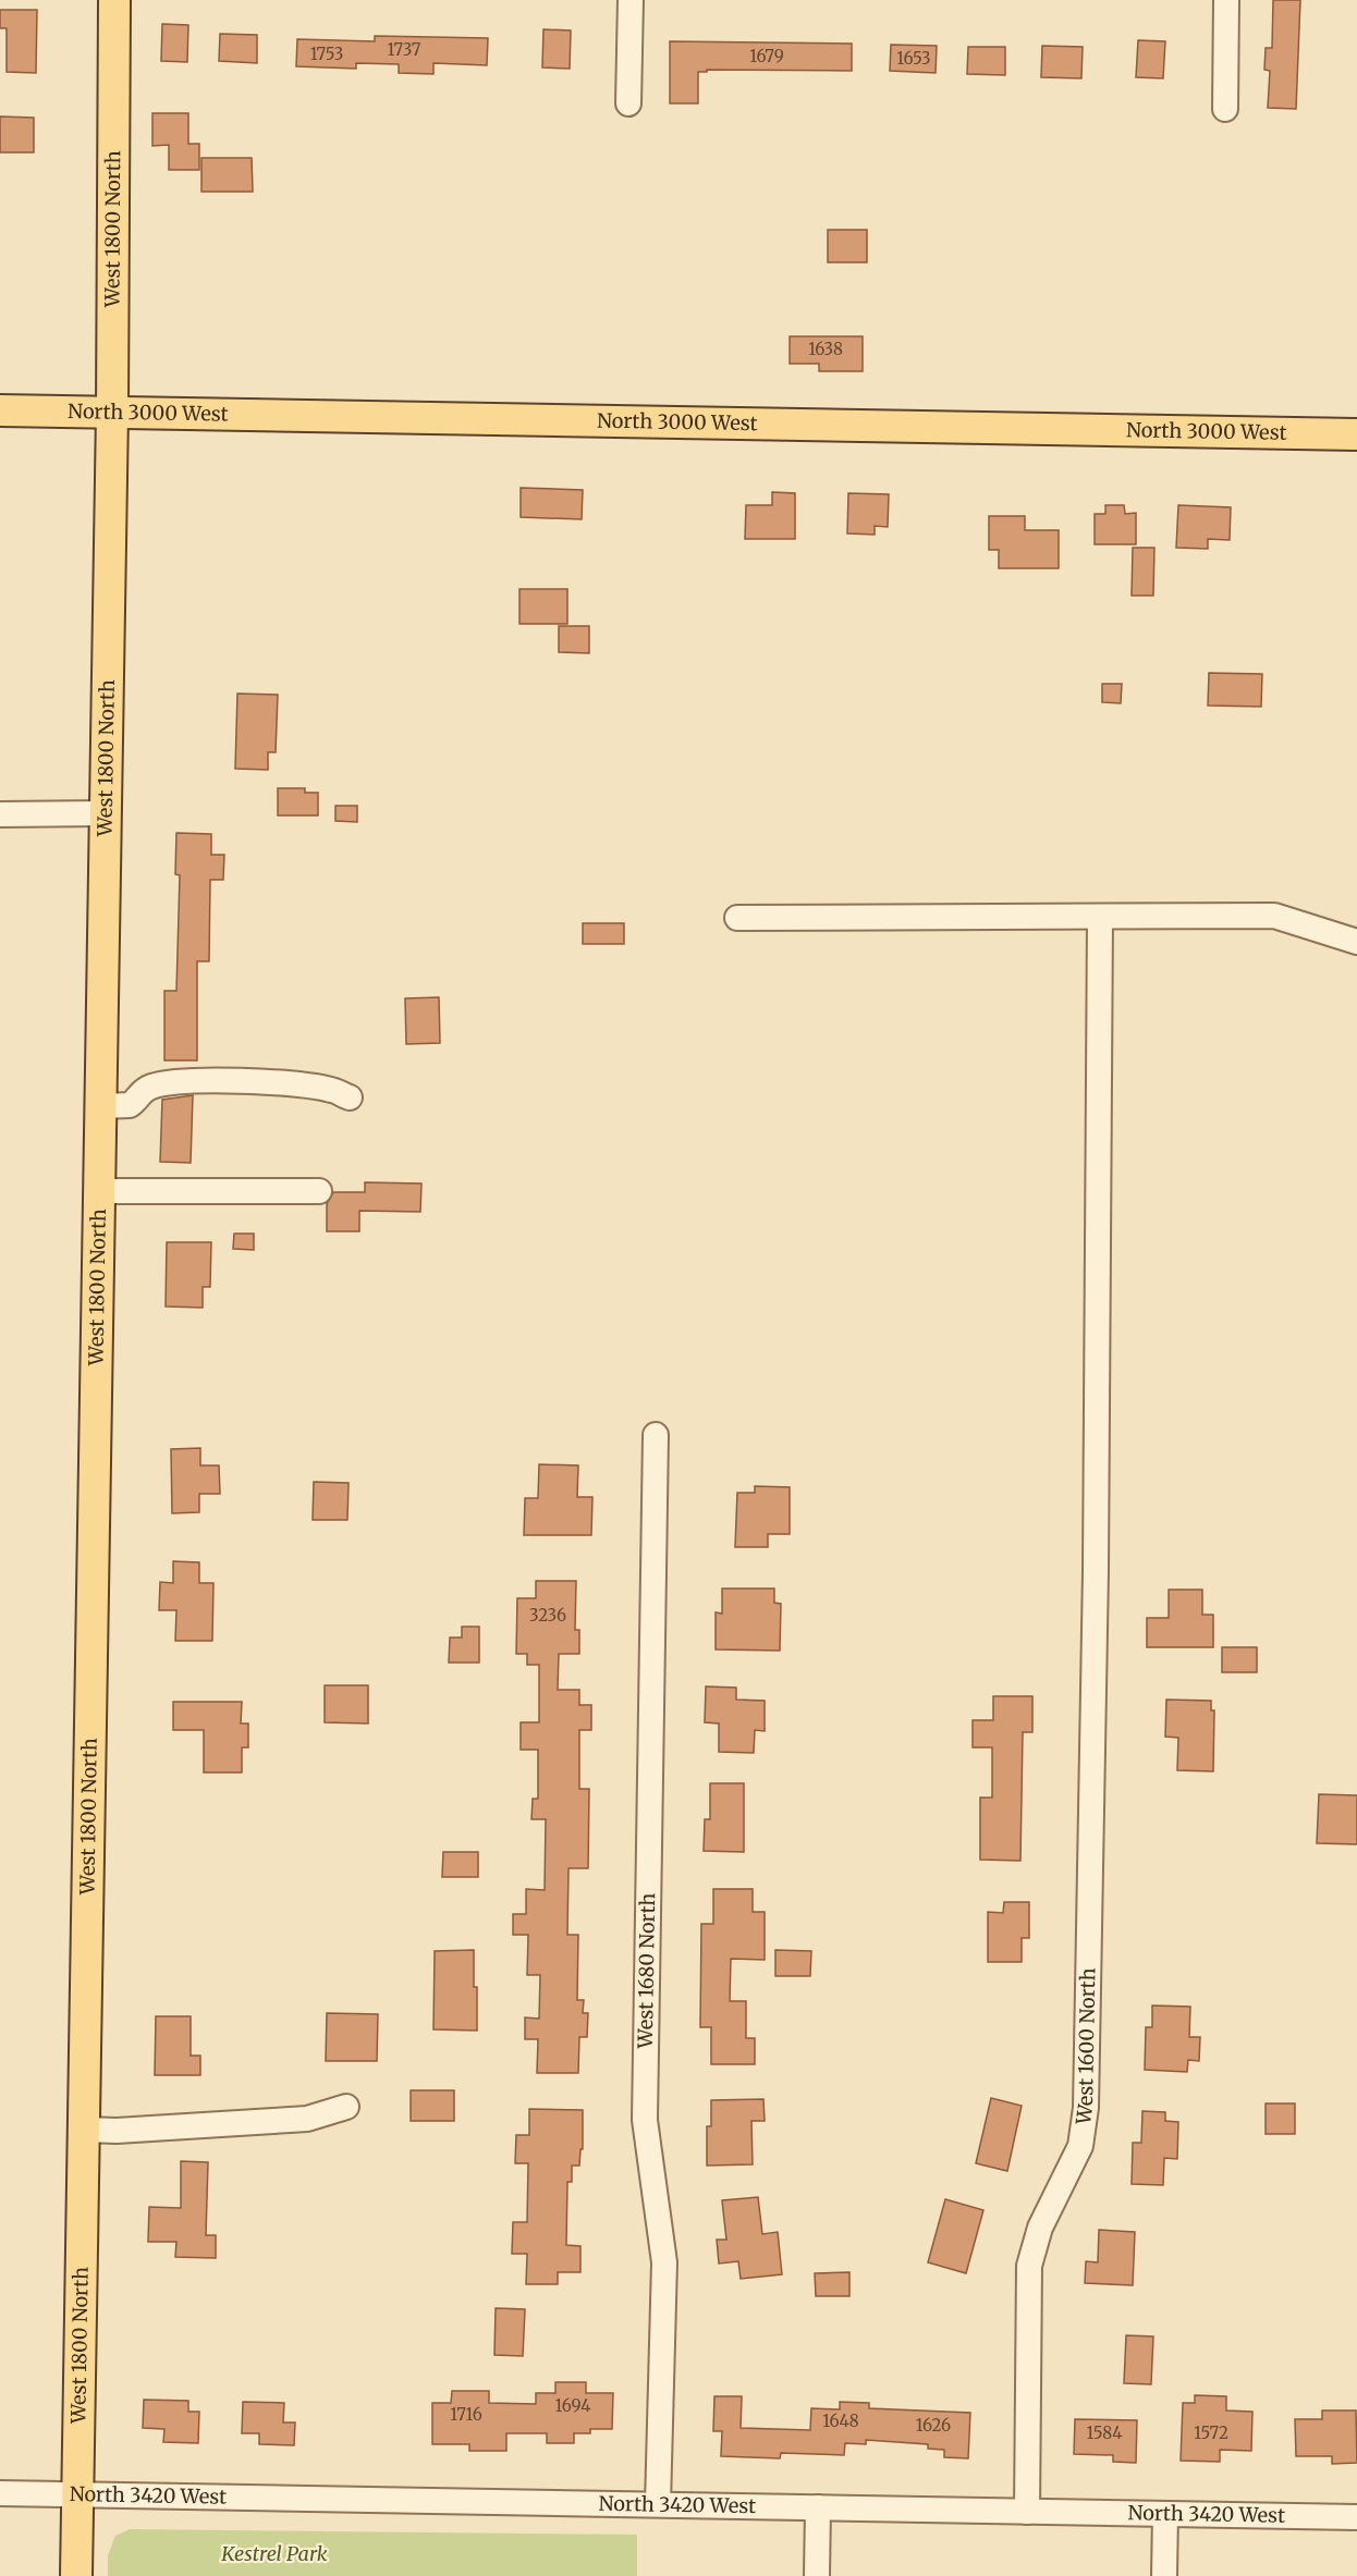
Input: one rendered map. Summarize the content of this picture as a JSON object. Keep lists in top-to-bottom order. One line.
{"streets":{"main road":["West 1800 North","North 3000 West"],"street":["West 1680 North","West 1600 North","North 3420 West"]},"crossings":[["West 1800 North","North 3000 West"],["West 1800 North","North 3420 West"],["West 1680 North","North 3420 West"],["West 1600 North","North 3420 West"]],"parks":["Kestrel Park"],"house_numbers":["1737","1753","1679","1653","1638","3236","1694","1716","1648","1626","1584","1572"]}
